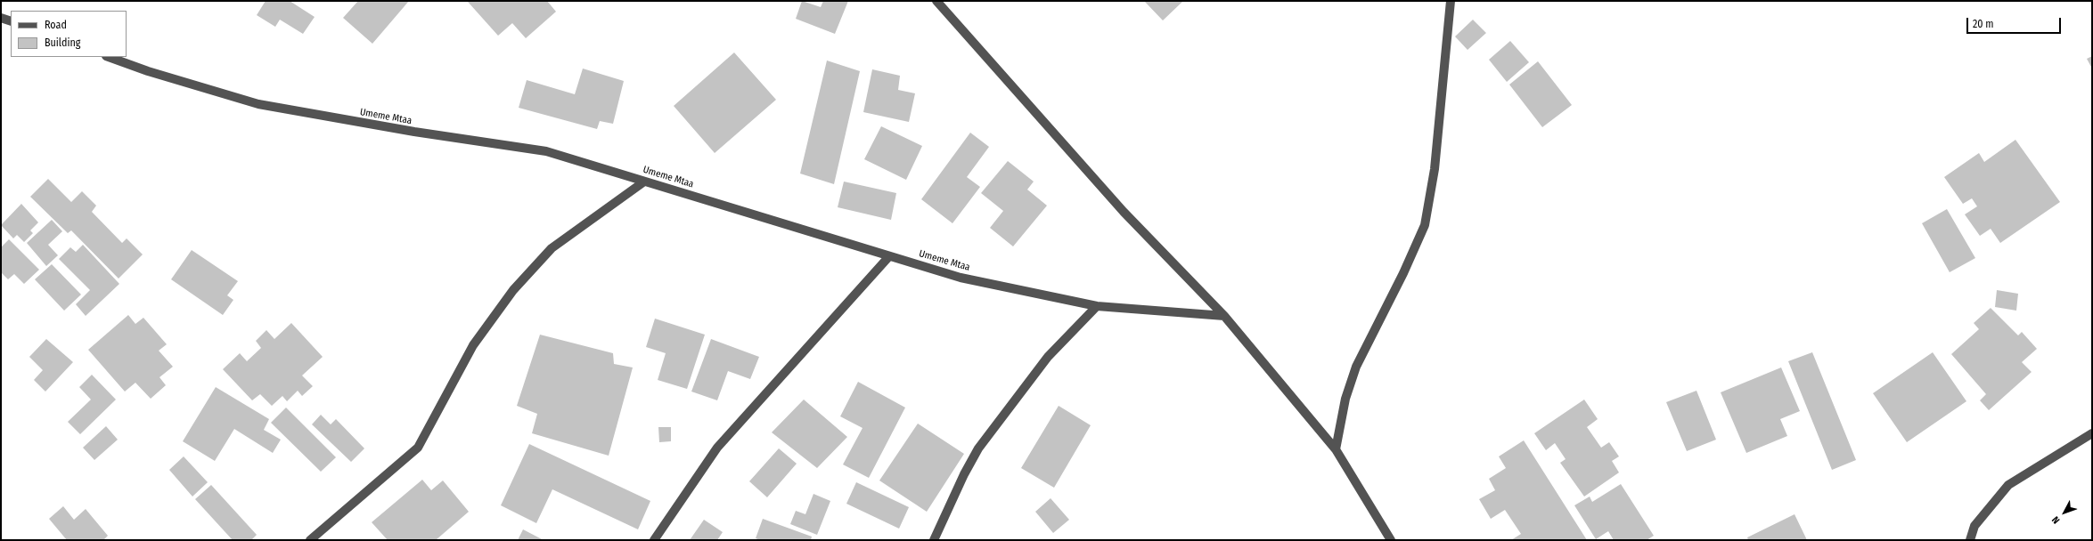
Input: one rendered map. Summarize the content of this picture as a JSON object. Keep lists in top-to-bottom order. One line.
{"streets":{"street":["Umeme Mtaa"]},"legend":["Road","Building"],"scale_bar":"20 m","north":"bottom left"}
